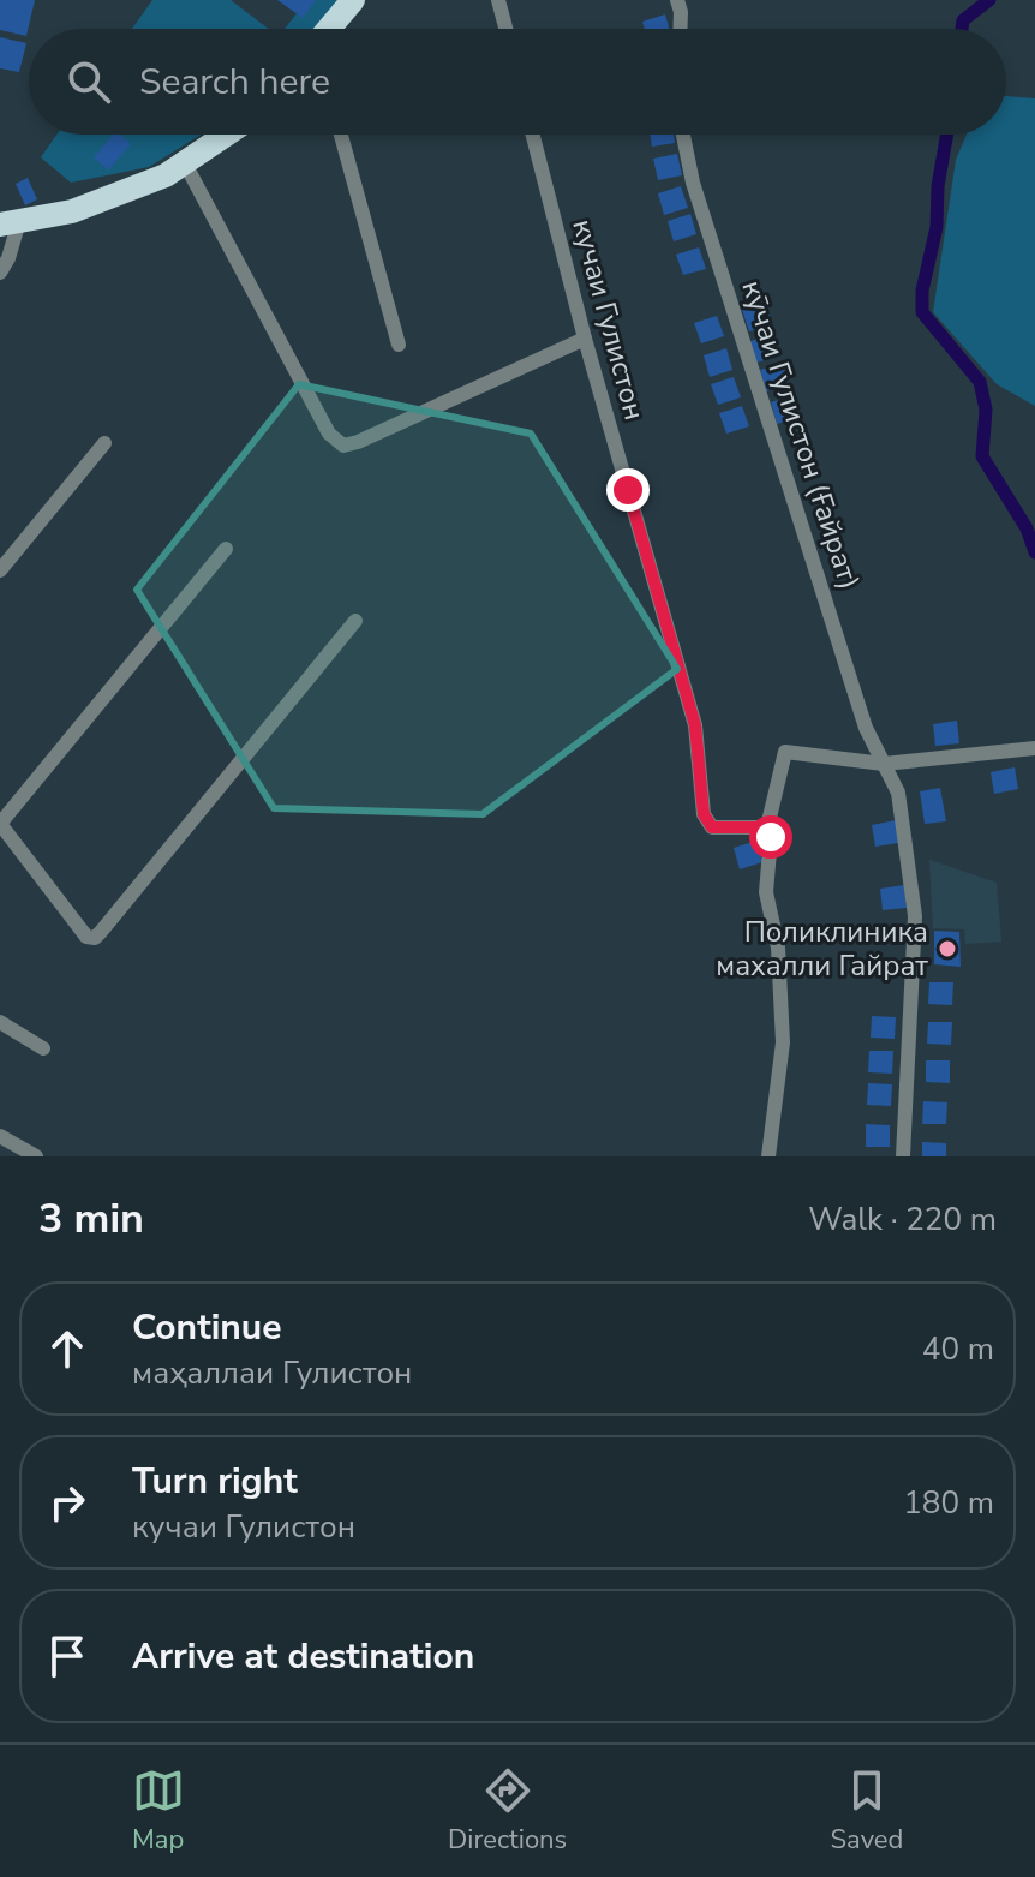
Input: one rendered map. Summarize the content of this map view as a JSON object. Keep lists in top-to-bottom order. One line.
{"streets":{"street":["кучаи Гулистон","кӯчаи Гулистон (Ғайрат)"]},"places":["Поликлиника махалли Гайрат"],"page":{"search":"Search here","heading":["3 min","Walk · 220 m"],"list":[["Continue","маҳаллаи Гулистон","40 m"],["Turn right","кучаи Гулистон","180 m"],"Arrive at destination"],"nav":["Map","Directions","Saved"]}}
